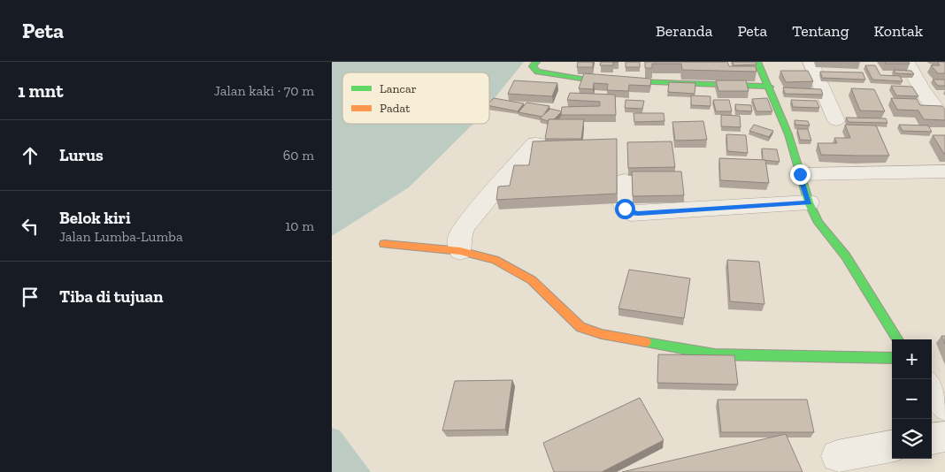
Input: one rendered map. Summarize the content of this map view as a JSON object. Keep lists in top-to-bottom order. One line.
{"legend":["Lancar","Padat"],"page":{"header":"Peta","nav":["Beranda","Peta","Tentang","Kontak"],"heading":["1 mnt","Jalan kaki · 70 m"],"list":[["Lurus","60 m"],["Belok kiri","Jalan Lumba-Lumba","10 m"],"Tiba di tujuan"],"map_buttons":["+","−"]}}
